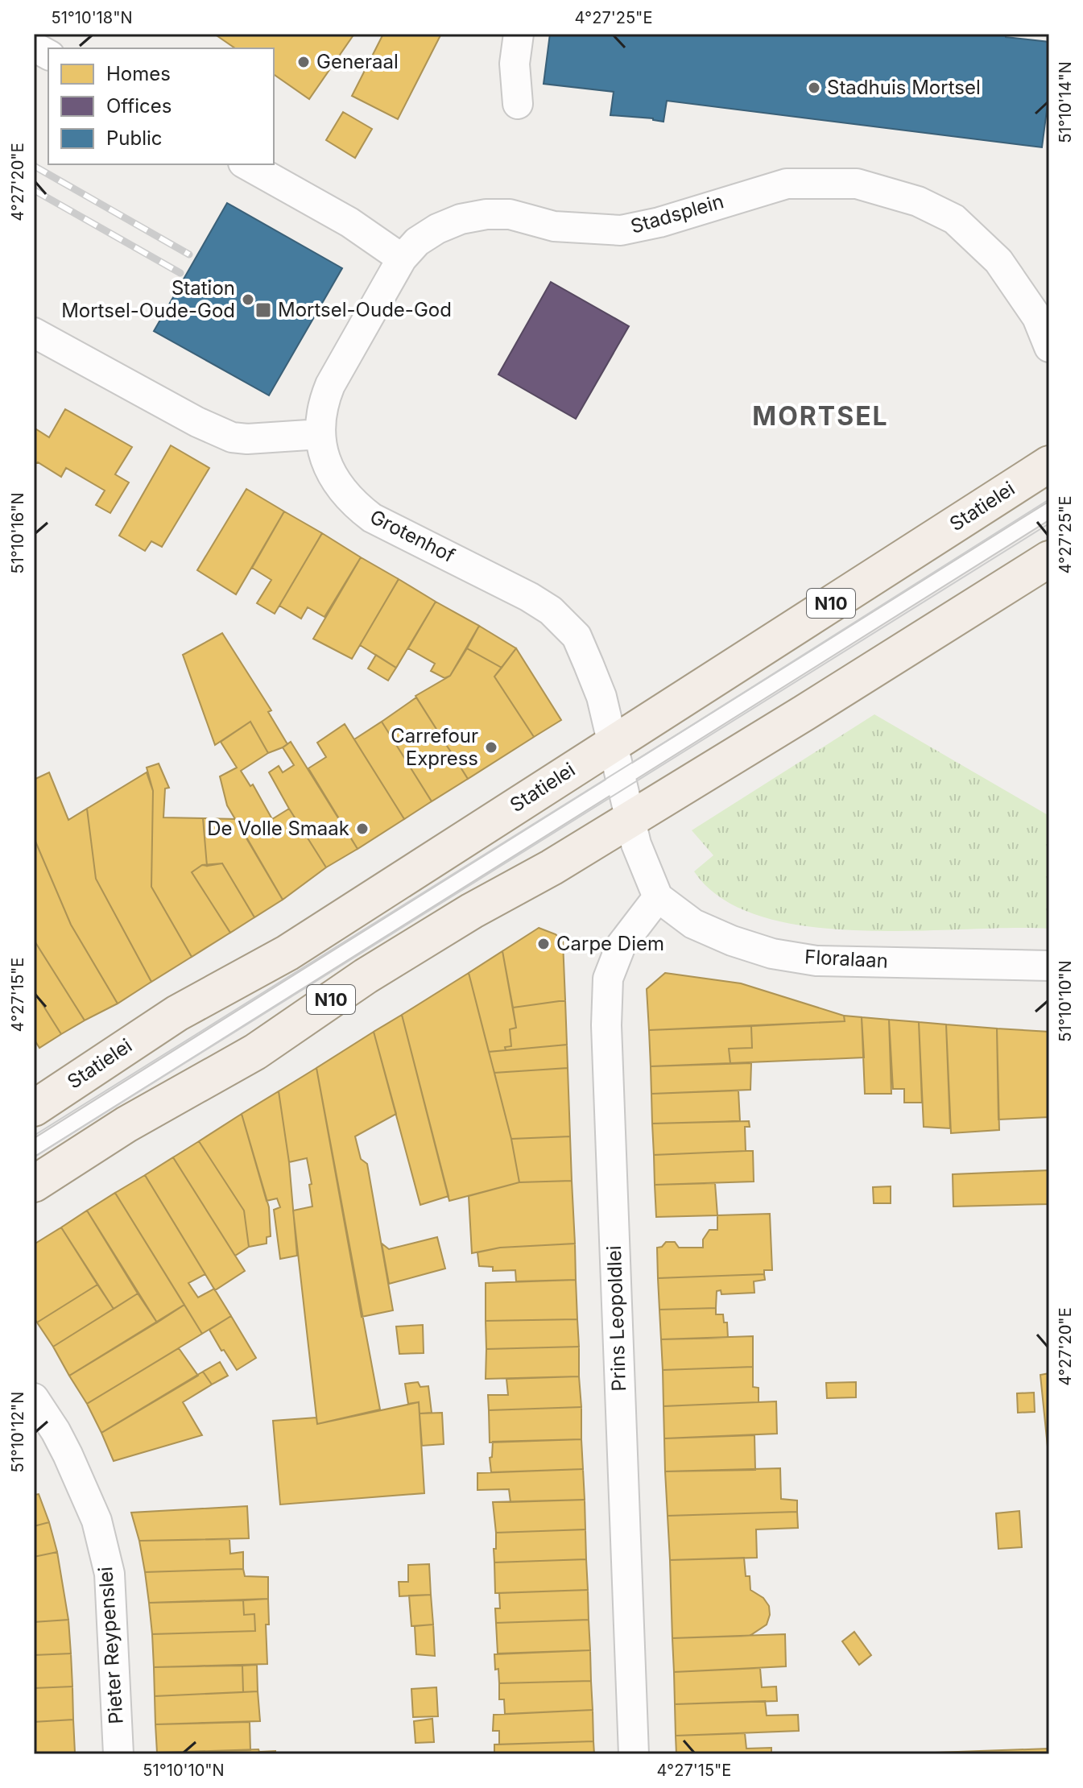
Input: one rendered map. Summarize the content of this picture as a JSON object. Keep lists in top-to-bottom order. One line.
{"streets":{"main road":["Statielei","N10"],"street":["Stadsplein","Grotenhof","Floralaan","Prins Leopoldlei","Pieter Reypenslei"]},"crossings":[["Stadsplein","Grotenhof"],["Statielei","Grotenhof"],["Grotenhof","N10"],["Grotenhof","Floralaan"],["Grotenhof","Prins Leopoldlei"],["Floralaan","Prins Leopoldlei"]],"districts":["MORTSEL"],"places":{"other":["Generaal","Stadhuis Mortsel","Station Mortsel-Oude-God","Carrefour Express","De Volle Smaak","Carpe Diem"],"transit":["Mortsel-Oude-God"]},"legend":["Homes","Offices","Public"],"coordinates":["51°10'18\"N","4°27'25\"E","51°10'14\"N","4°27'20\"E","51°10'16\"N","4°27'15\"E","51°10'10\"N","51°10'12\"N"]}
